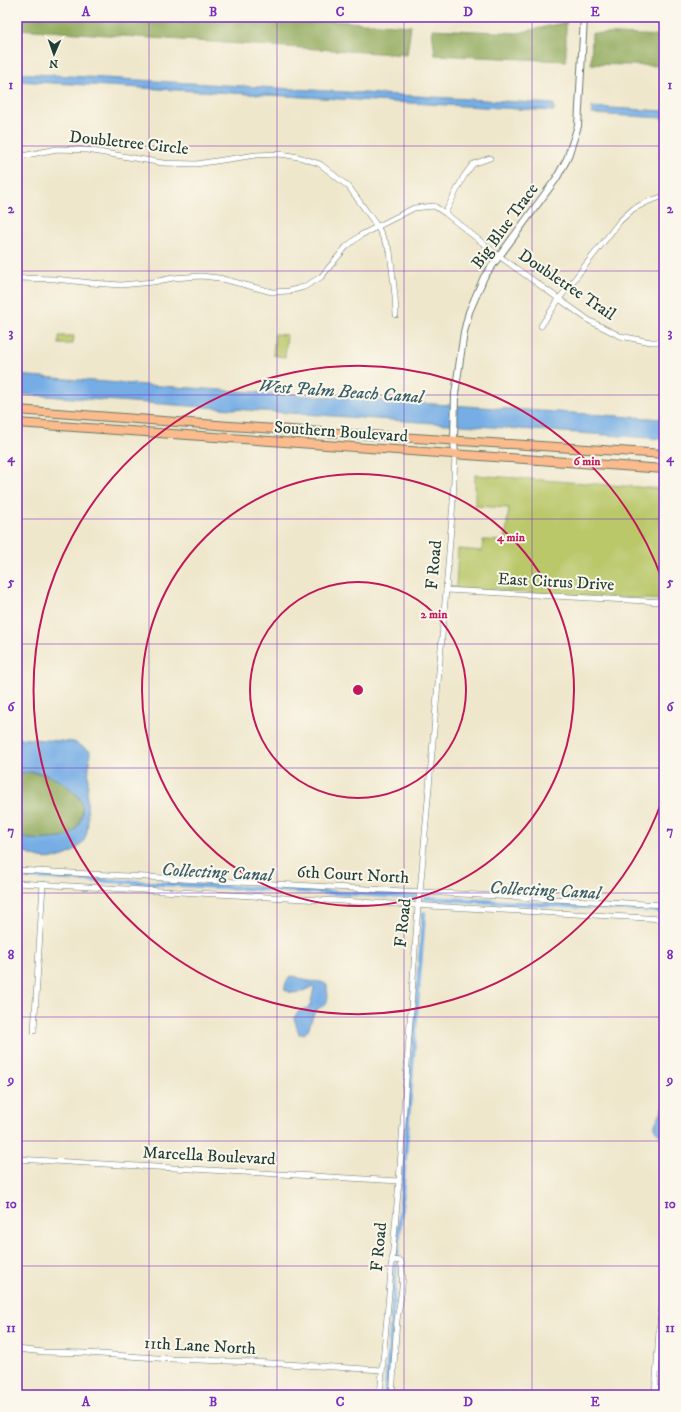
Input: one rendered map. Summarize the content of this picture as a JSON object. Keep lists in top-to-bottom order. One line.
{"streets":{"highway":["Southern Boulevard"],"street":["Doubletree Circle","Big Blue Trace","Doubletree Trail","F Road","East Citrus Drive","6th Court North","Marcella Boulevard","11th Lane North"]},"crossings":[["Big Blue Trace","Doubletree Trail"],["Big Blue Trace","Southern Boulevard"],["Big Blue Trace","F Road"],["Southern Boulevard","F Road"],["F Road","East Citrus Drive"],["F Road","6th Court North"],["F Road","Marcella Boulevard"],["F Road","11th Lane North"]],"water":["West Palm Beach Canal","Collecting Canal"],"north":"bottom","grid":{"columns":["A","B","C","D","E"],"rows":["1","2","3","4","5","6","7","8","9","10","11"]},"rings":["6 min","4 min","2 min"]}
